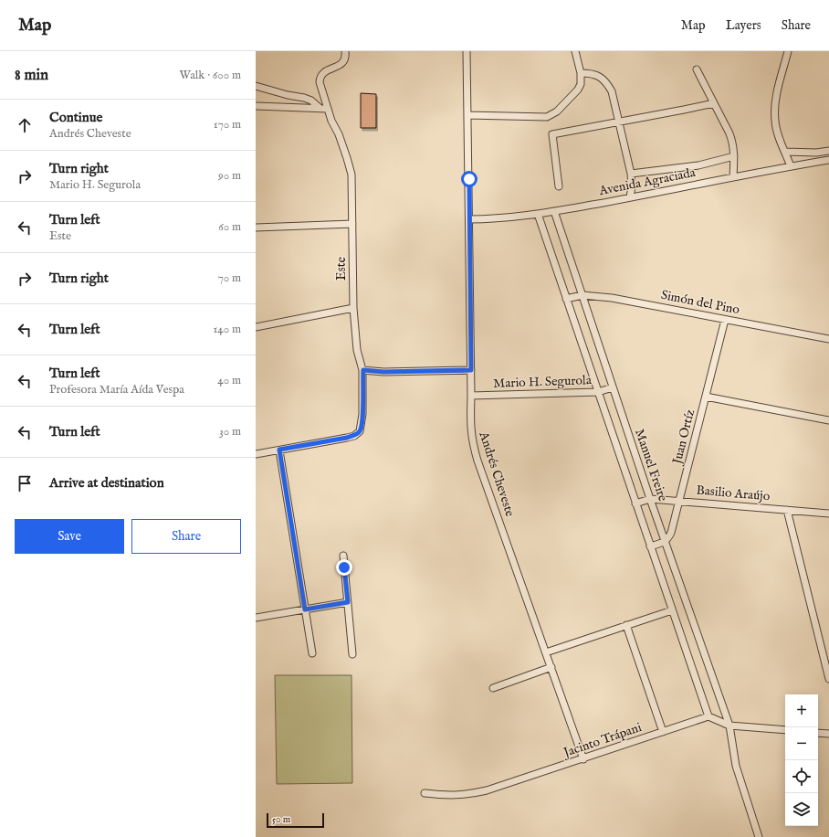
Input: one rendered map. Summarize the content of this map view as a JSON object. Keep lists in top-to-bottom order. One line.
{"streets":{"street":["Avenida Agraciada","Este","Simón del Pino","Mario H. Segurola","Juan Ortíz","Manuel Freire","Andrés Cheveste","Basilio Araújo","Jacinto Trápani"]},"crossings":[["Avenida Agraciada","Manuel Freire"],["Avenida Agraciada","Andrés Cheveste"],["Simón del Pino","Juan Ortíz"],["Simón del Pino","Manuel Freire"],["Mario H. Segurola","Manuel Freire"],["Mario H. Segurola","Andrés Cheveste"],["Juan Ortíz","Manuel Freire"],["Juan Ortíz","Basilio Araújo"],["Manuel Freire","Basilio Araújo"],["Andrés Cheveste","Jacinto Trápani"]],"scale_bar":"50 m","page":{"header":"Map","nav":["Map","Layers","Share"],"heading":["8 min","Walk · 600 m"],"list":[["Continue","Andrés Cheveste","170 m"],["Turn right","Mario H. Segurola","90 m"],["Turn left","Este","60 m"],["Turn right","70 m"],["Turn left","140 m"],["Turn left","Profesora María Aída Vespa","40 m"],["Turn left","30 m"],"Arrive at destination"],"buttons":["Save","Share"],"map_buttons":["+","−"],"scale":"50 m"}}
